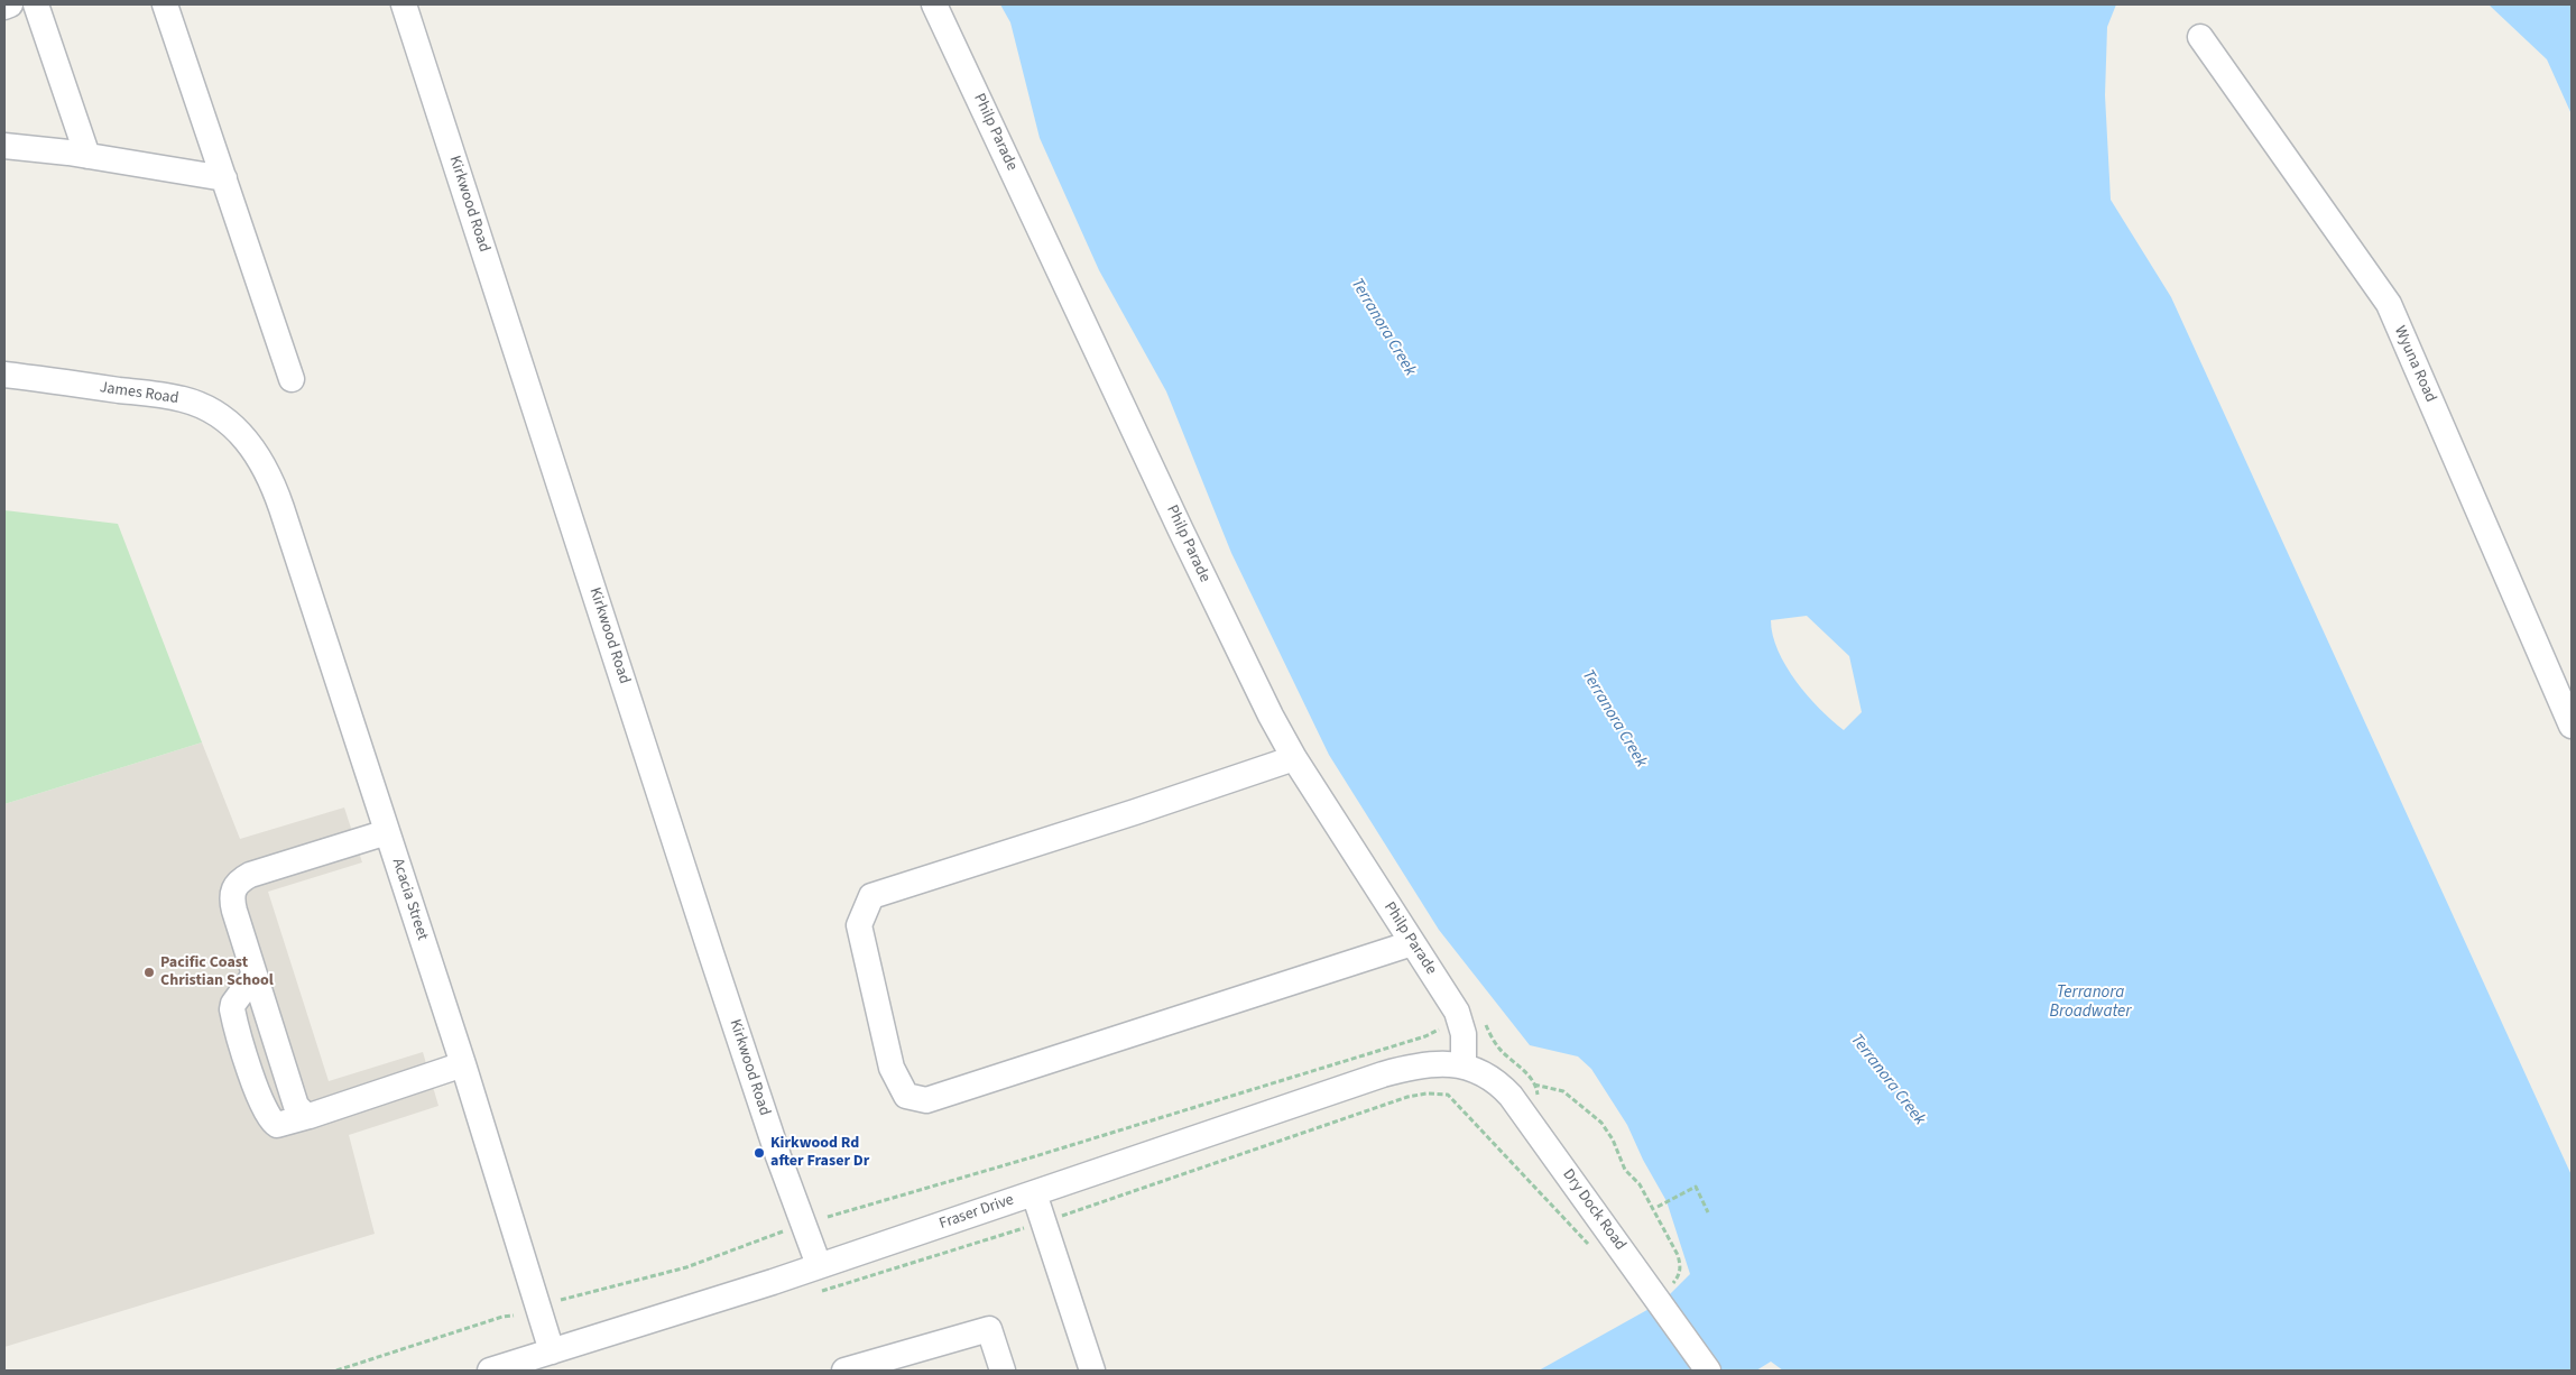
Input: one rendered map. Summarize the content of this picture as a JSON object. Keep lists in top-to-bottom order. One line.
{"streets":{"street":["Philp Parade","Kirkwood Road","Wyuna Road","James Road","Acacia Street","Dry Dock Road","Fraser Drive"]},"crossings":[["Philp Parade","Dry Dock Road"],["Philp Parade","Fraser Drive"],["Kirkwood Road","Fraser Drive"],["James Road","Acacia Street"],["Acacia Street","Fraser Drive"],["Dry Dock Road","Fraser Drive"]],"water":["Terranora Creek","Terranora Broadwater"],"places":["Pacific Coast Christian School","Kirkwood Rd after Fraser Dr"]}
